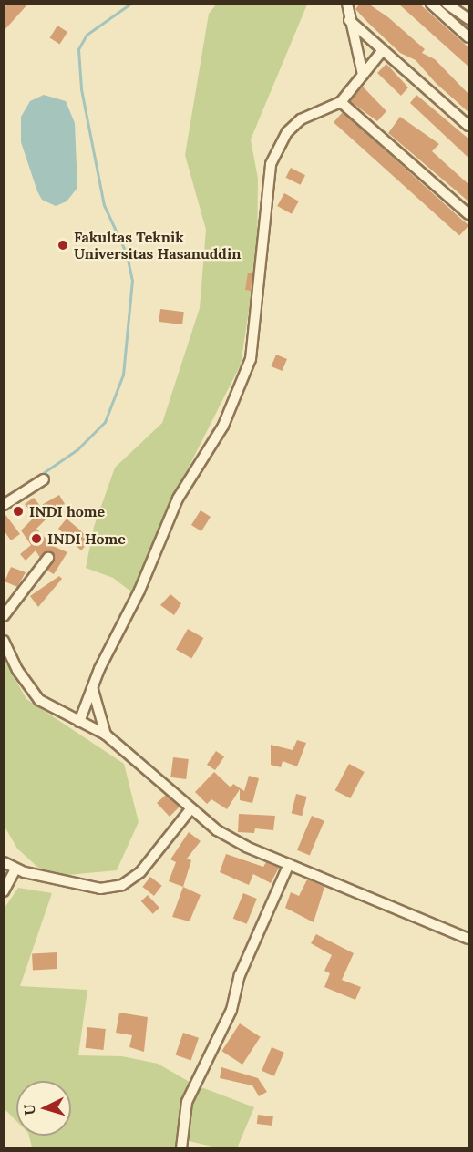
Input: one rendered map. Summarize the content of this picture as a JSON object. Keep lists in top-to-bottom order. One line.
{"places":["Fakultas Teknik Universitas Hasanuddin","INDI home","INDI Home"],"north":"left"}
